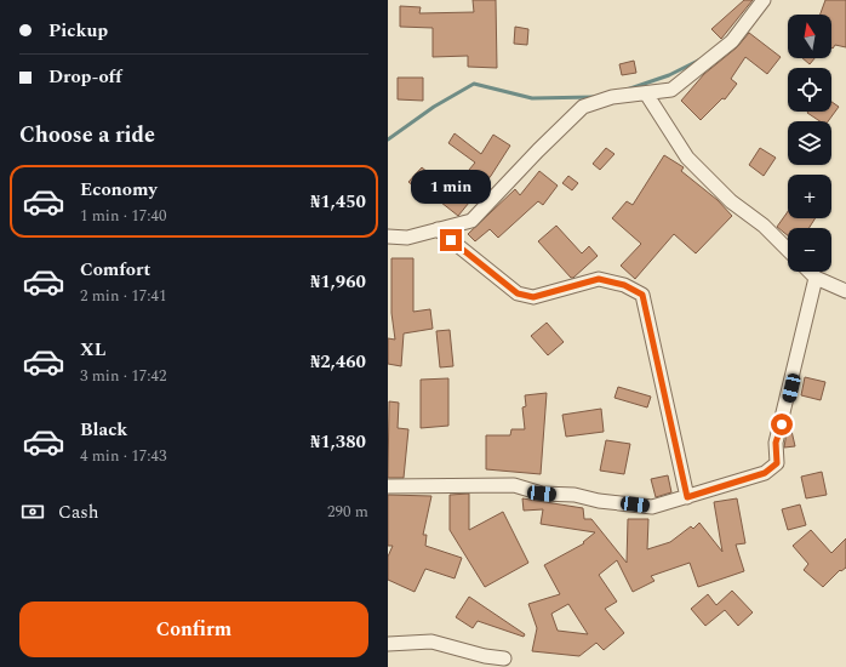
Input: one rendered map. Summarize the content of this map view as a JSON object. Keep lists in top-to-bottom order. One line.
{"north":"top","page":{"banner":["Pickup","Drop-off"],"map_buttons":["+","−"],"heading":"Choose a ride","list":[{"name":"Economy","note":"1 min · 17:40","value":"₦1,450"},{"name":"Comfort","note":"2 min · 17:41","value":"₦1,960"},{"name":"XL","note":"3 min · 17:42","value":"₦2,460"},{"name":"Black","note":"4 min · 17:43","value":"₦1,380"}],"bubble":"1 min","pay":["Cash","290 m"],"buttons":"Confirm"}}
